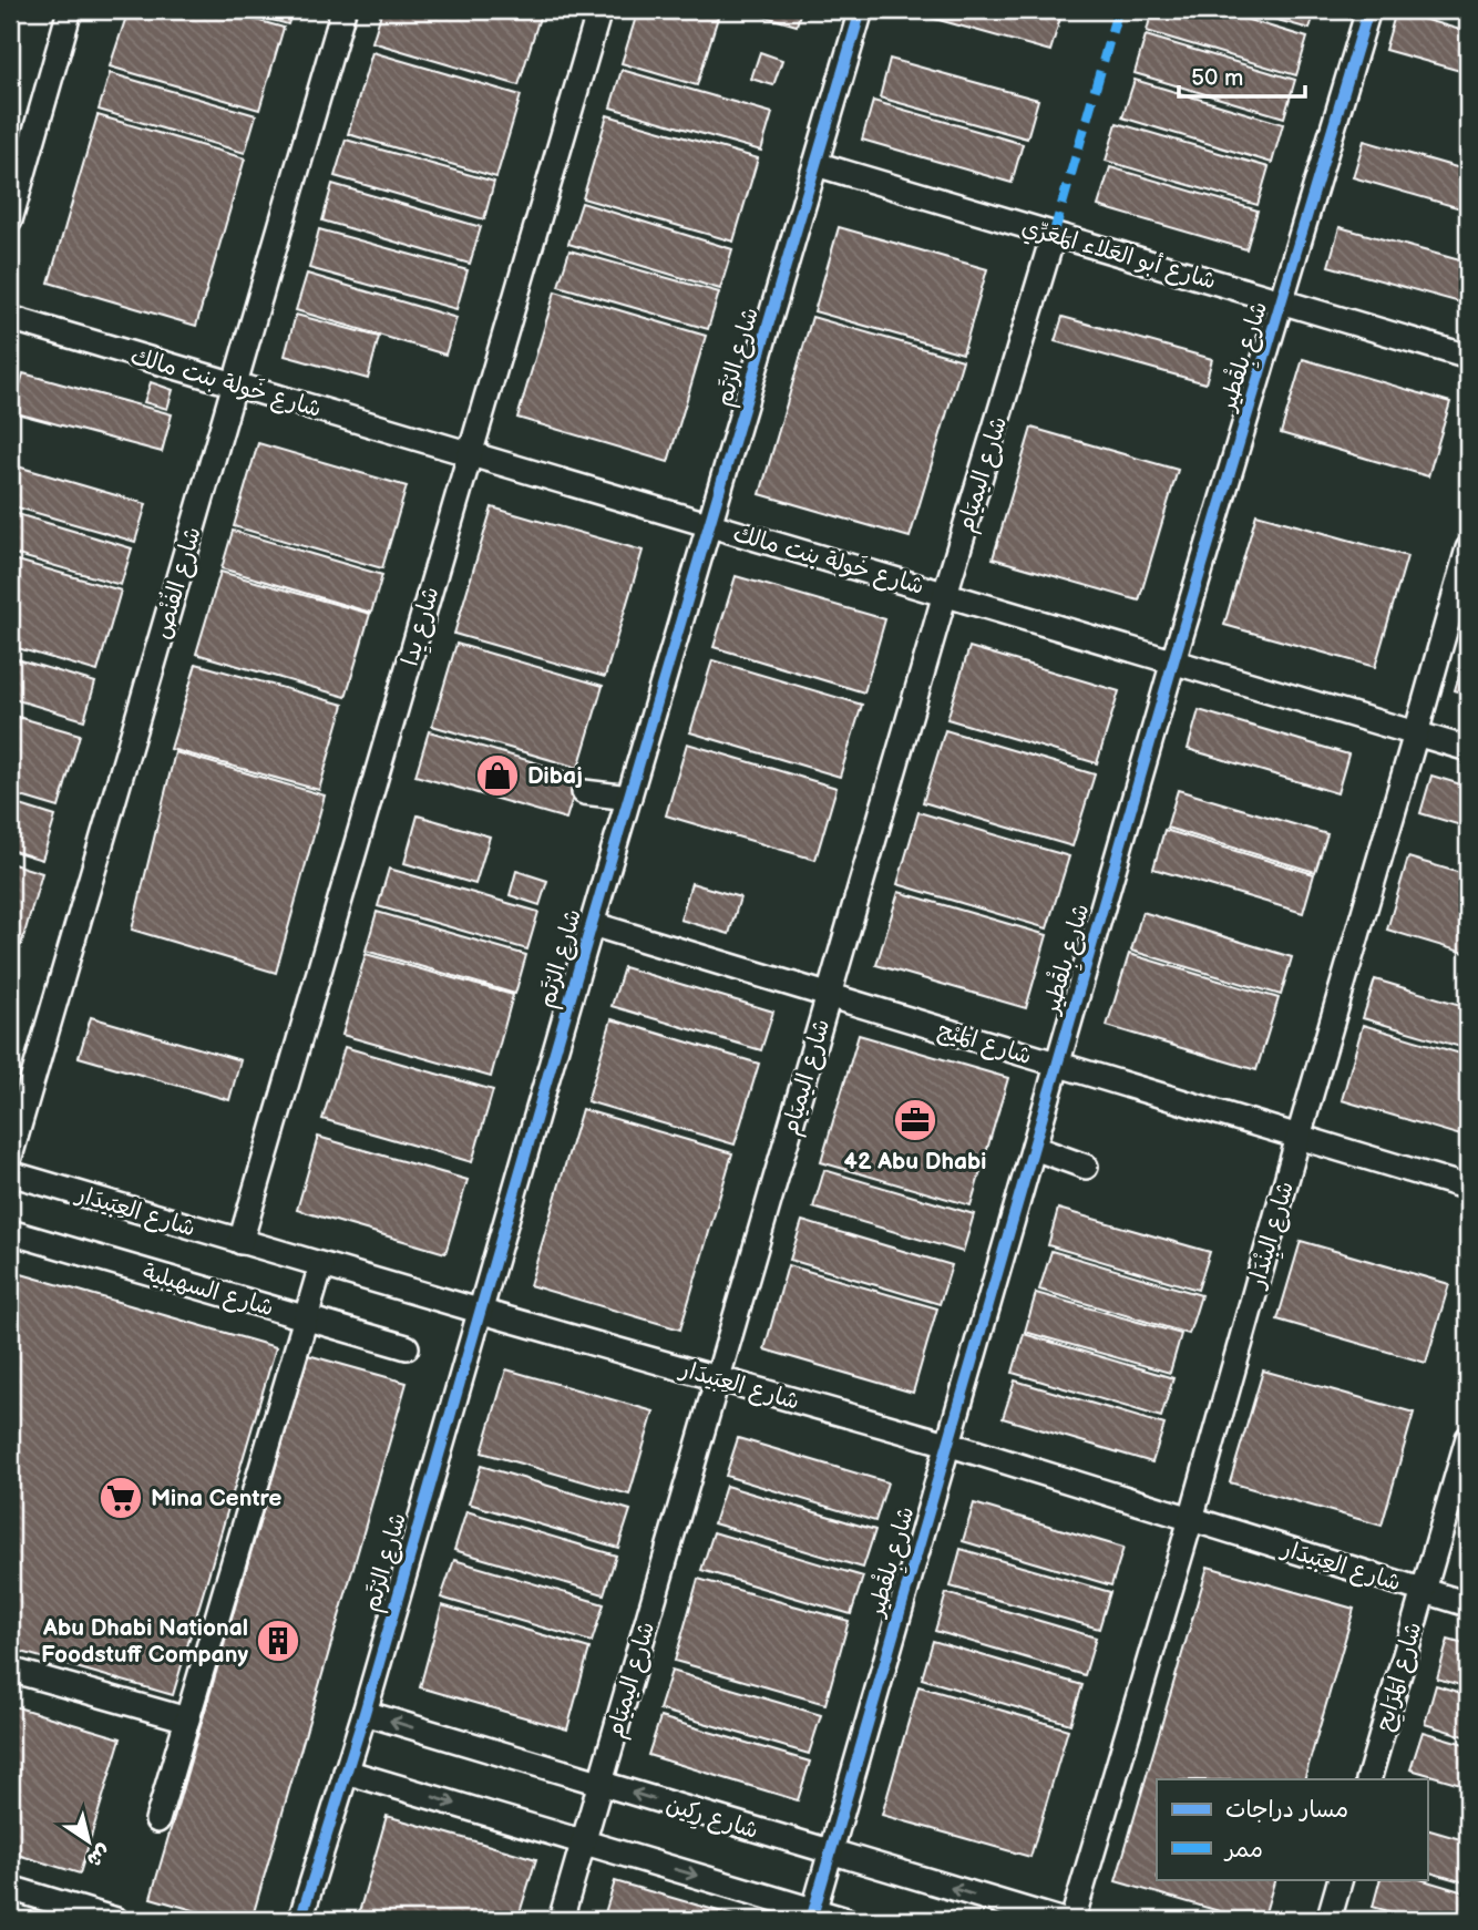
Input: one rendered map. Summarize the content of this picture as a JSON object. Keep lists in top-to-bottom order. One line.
{"streets":{"street":["شارع أبو العَلاء المَعَرِّي","شارع بِلقْطير","شارع الرُتَم","شارع خَولة بنت مالك","شارع اليميَام","شارع الفُنْص","شارع يِدا","شارع المَيْج","شارع العِبَيدَار","شارع البِنْدَار","شارع السهيلية","شارع المَرَايِح","شارع رِكِين"]},"crossings":[["شارع أبو العَلاء المَعَرِّي","شارع بِلقْطير"],["شارع أبو العَلاء المَعَرِّي","شارع الرُتَم"],["شارع أبو العَلاء المَعَرِّي","شارع اليميَام"],["شارع بِلقْطير","شارع خَولة بنت مالك"],["شارع بِلقْطير","شارع المَيْج"],["شارع بِلقْطير","شارع العِبَيدَار"],["شارع بِلقْطير","شارع رِكِين"],["شارع الرُتَم","شارع خَولة بنت مالك"],["شارع الرُتَم","شارع المَيْج"],["شارع الرُتَم","شارع العِبَيدَار"],["شارع الرُتَم","شارع رِكِين"],["شارع خَولة بنت مالك","شارع اليميَام"],["شارع خَولة بنت مالك","شارع الفُنْص"],["شارع خَولة بنت مالك","شارع يِدا"],["شارع خَولة بنت مالك","شارع البِنْدَار"],["شارع اليميَام","شارع المَيْج"],["شارع اليميَام","شارع العِبَيدَار"],["شارع اليميَام","شارع رِكِين"],["شارع يِدا","شارع العِبَيدَار"],["شارع المَيْج","شارع البِنْدَار"],["شارع العِبَيدَار","شارع البِنْدَار"],["شارع العِبَيدَار","شارع المَرَايِح"]],"places":{"shop":["Dibaj"],"office":["42 Abu Dhabi"],"supermarket":["Mina Centre"],"building":["Abu Dhabi National Foodstuff Company"]},"legend":["مسار دراجات","ممر"],"scale_bar":"50 m","north":"bottom right"}
